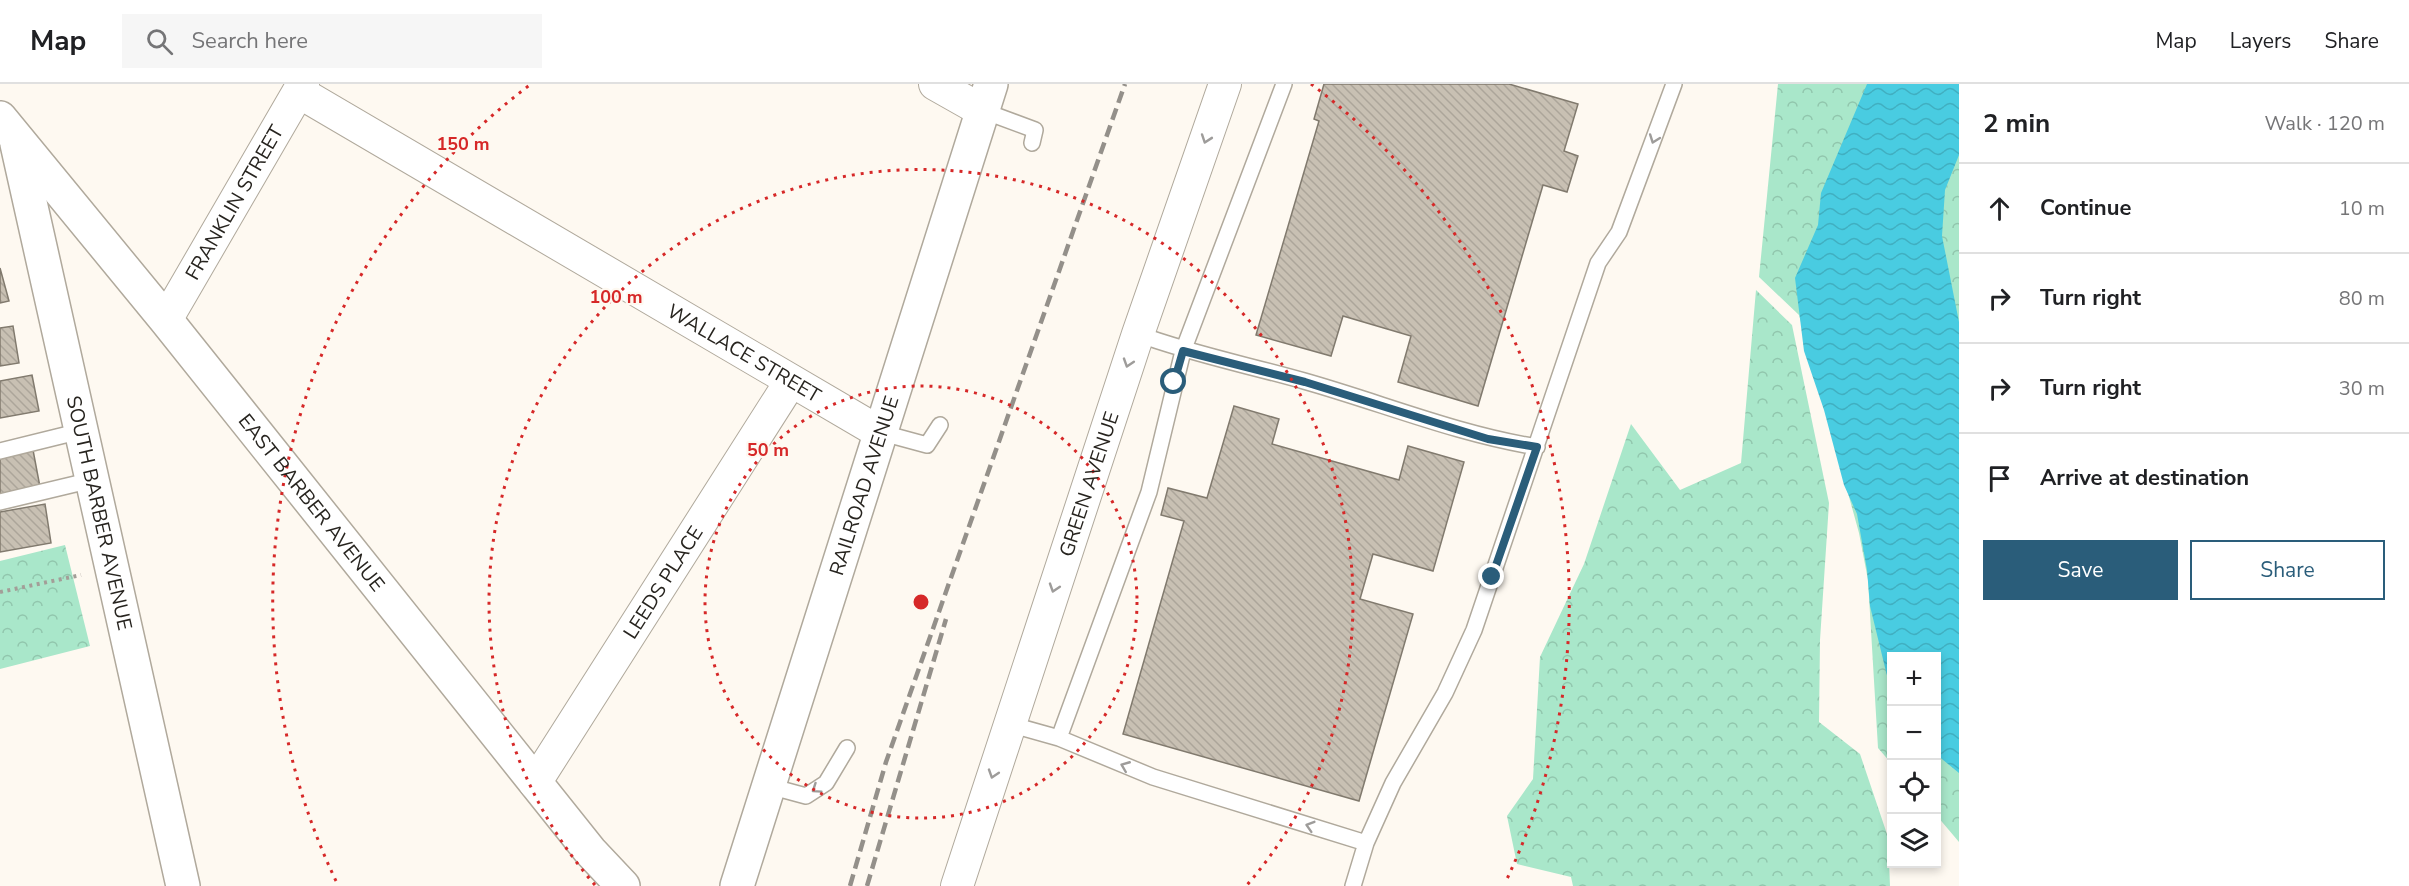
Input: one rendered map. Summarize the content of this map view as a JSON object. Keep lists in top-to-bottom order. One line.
{"streets":{"street":["FRANKLIN STREET","WALLACE STREET","GREEN AVENUE","RAILROAD AVENUE","EAST BARBER AVENUE","SOUTH BARBER AVENUE","LEEDS PLACE"]},"crossings":[["FRANKLIN STREET","WALLACE STREET"],["FRANKLIN STREET","EAST BARBER AVENUE"],["WALLACE STREET","RAILROAD AVENUE"],["WALLACE STREET","LEEDS PLACE"],["EAST BARBER AVENUE","SOUTH BARBER AVENUE"],["EAST BARBER AVENUE","LEEDS PLACE"]],"one_way":["GREEN AVENUE"],"page":{"header":"Map","search":"Search here","nav":["Map","Layers","Share"],"heading":["2 min","Walk · 120 m"],"list":[["Continue","10 m"],["Turn right","80 m"],["Turn right","30 m"],"Arrive at destination"],"buttons":["Save","Share"],"map_buttons":["+","−"]},"rings":["150 m","100 m","50 m"]}
